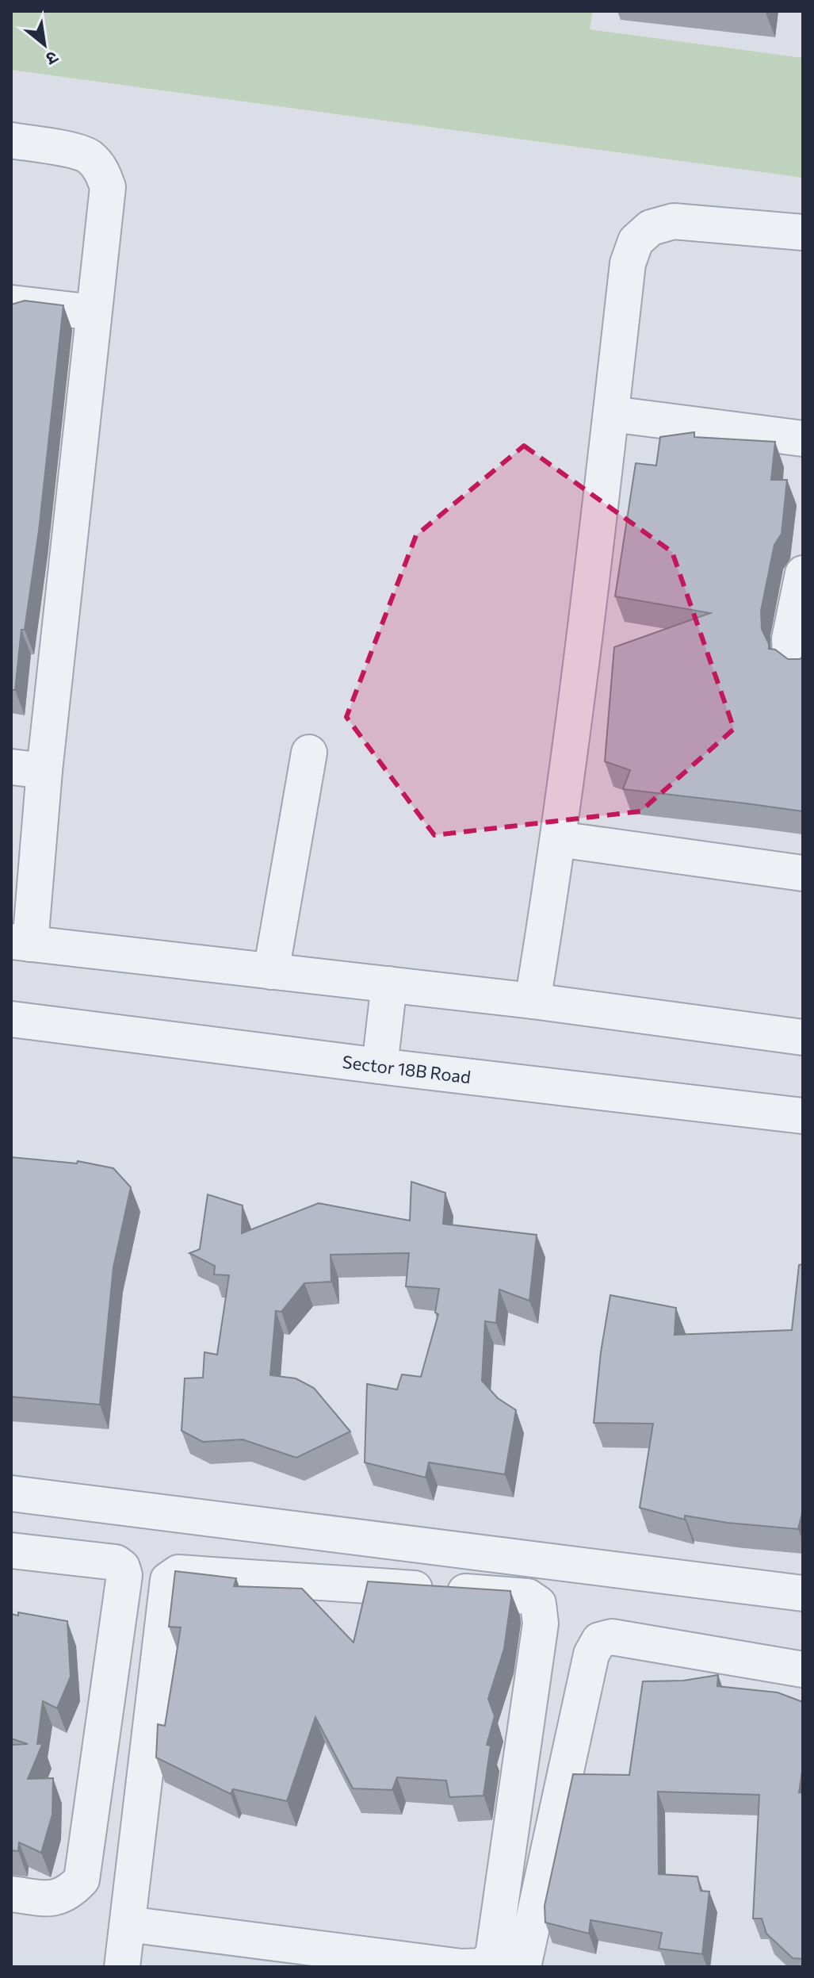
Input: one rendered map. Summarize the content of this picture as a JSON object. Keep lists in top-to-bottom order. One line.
{"streets":{"street":["Sector 18B Road"]},"north":"bottom right"}
